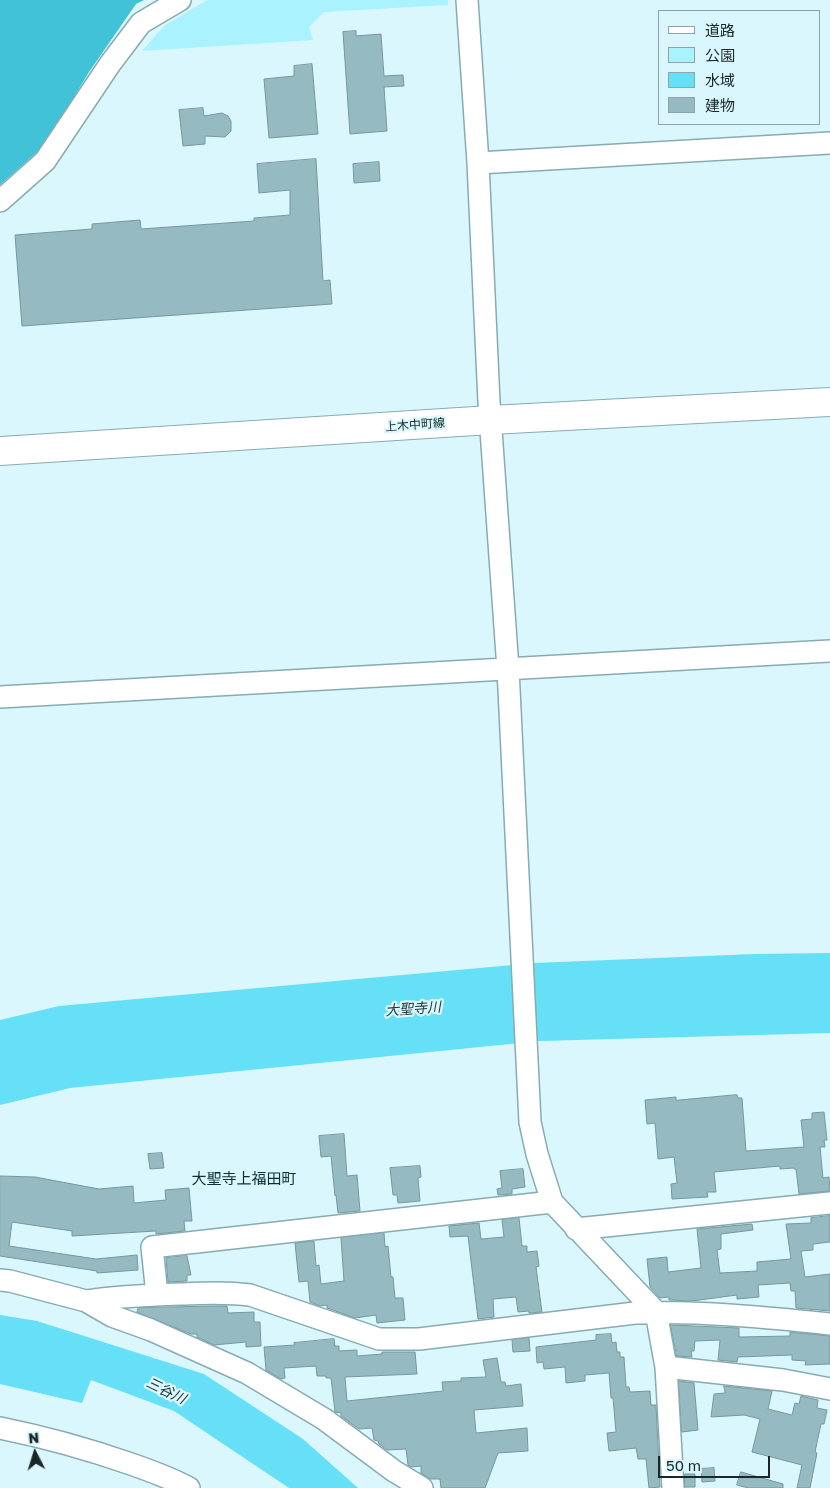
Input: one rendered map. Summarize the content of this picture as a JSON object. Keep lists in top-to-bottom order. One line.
{"streets":{"main road":["上木中町線"]},"districts":["大聖寺上福田町"],"water":["大聖寺川","三谷川"],"legend":["道路","公園","水域","建物"],"scale_bar":"50 m","north":"top"}
